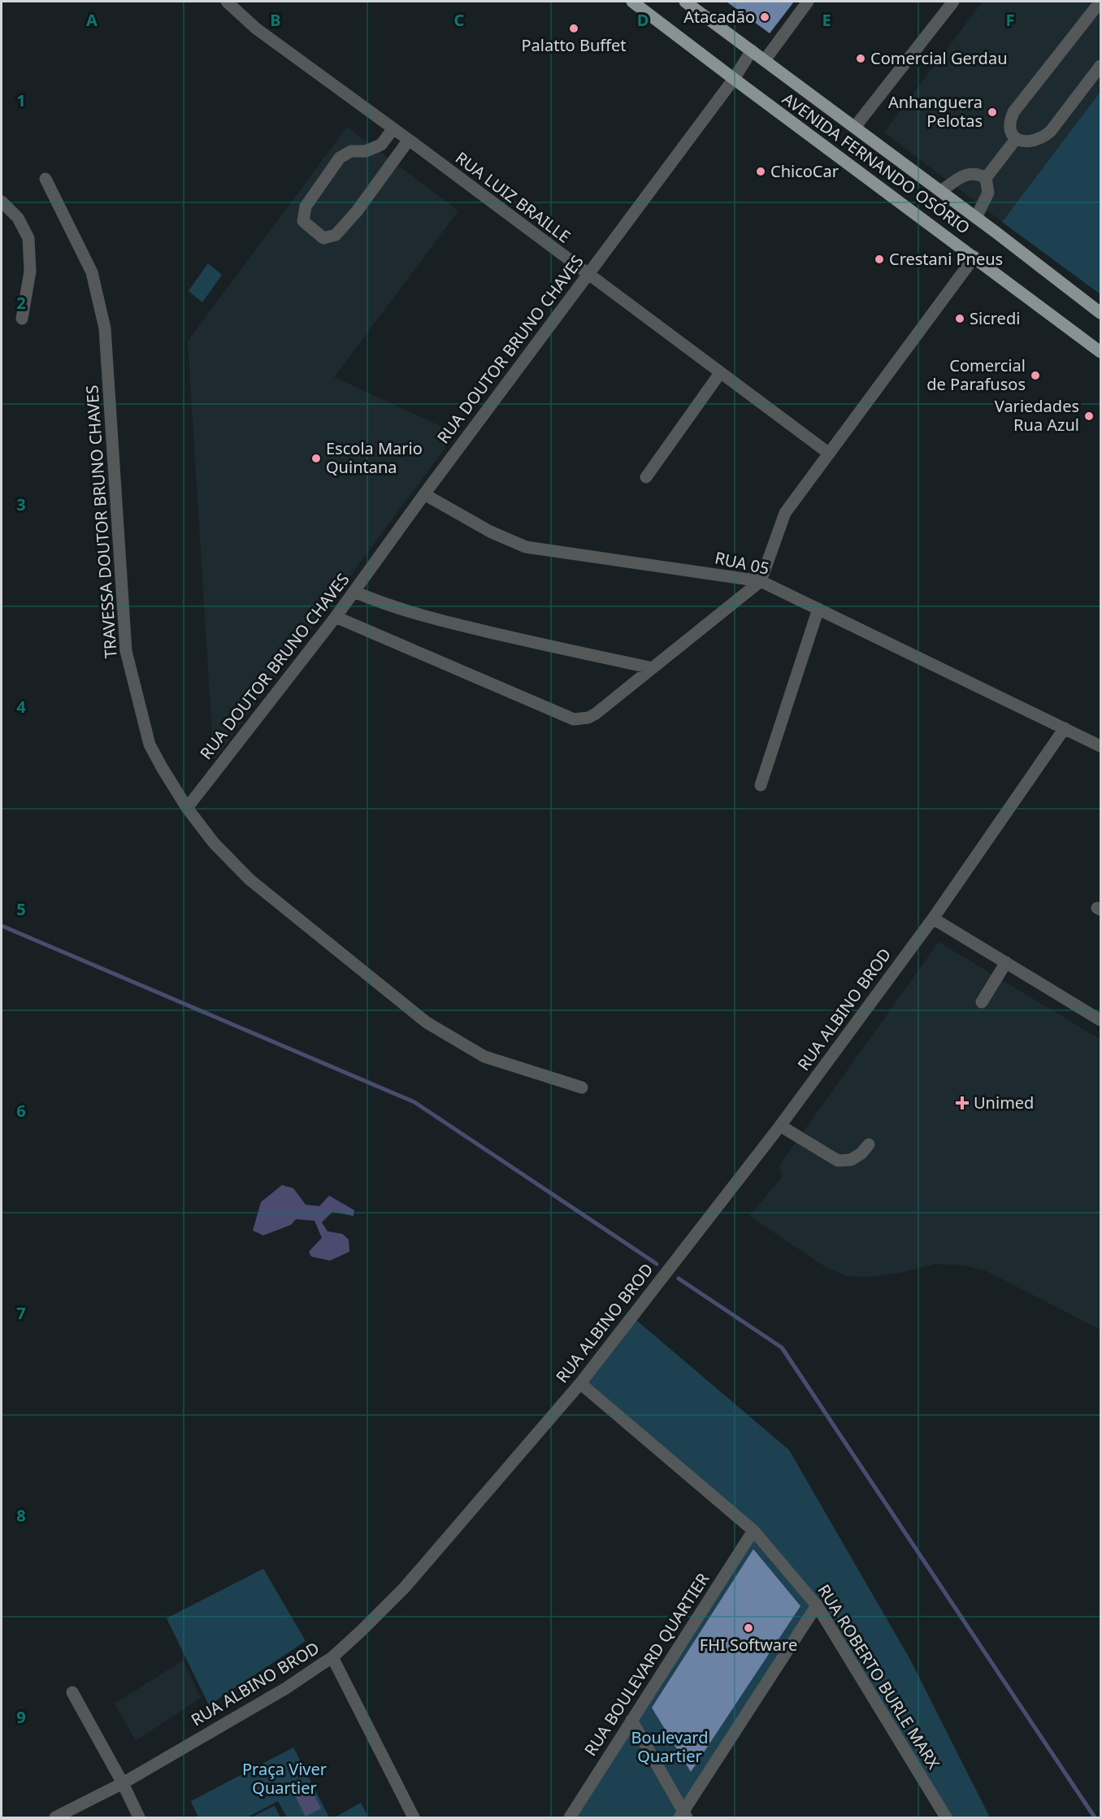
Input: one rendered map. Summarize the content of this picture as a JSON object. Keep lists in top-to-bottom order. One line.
{"streets":{"main road":["AVENIDA FERNANDO OSÓRIO"],"street":["RUA LUIZ BRAILLE","RUA DOUTOR BRUNO CHAVES","TRAVESSA DOUTOR BRUNO CHAVES","RUA 05","RUA ALBINO BROD","RUA BOULEVARD QUARTIER","RUA ROBERTO BURLE MARX"]},"crossings":[["AVENIDA FERNANDO OSÓRIO","RUA DOUTOR BRUNO CHAVES"],["RUA LUIZ BRAILLE","RUA DOUTOR BRUNO CHAVES"],["RUA DOUTOR BRUNO CHAVES","TRAVESSA DOUTOR BRUNO CHAVES"],["RUA DOUTOR BRUNO CHAVES","RUA 05"],["RUA 05","RUA ALBINO BROD"],["RUA ALBINO BROD","RUA ROBERTO BURLE MARX"],["RUA BOULEVARD QUARTIER","RUA ROBERTO BURLE MARX"]],"parks":["Boulevard Quartier","Praça Viver Quartier"],"places":{"other":["Atacadão","Palatto Buffet","Comercial Gerdau","Anhanguera Pelotas","ChicoCar","Crestani Pneus","Sicredi","Comercial de Parafusos","Variedades Rua Azul","Escola Mario Quintana","FHI Software"],"health":["Unimed"]},"grid":{"columns":["A","B","C","D","E","F"],"rows":["1","2","3","4","5","6","7","8","9"]}}
